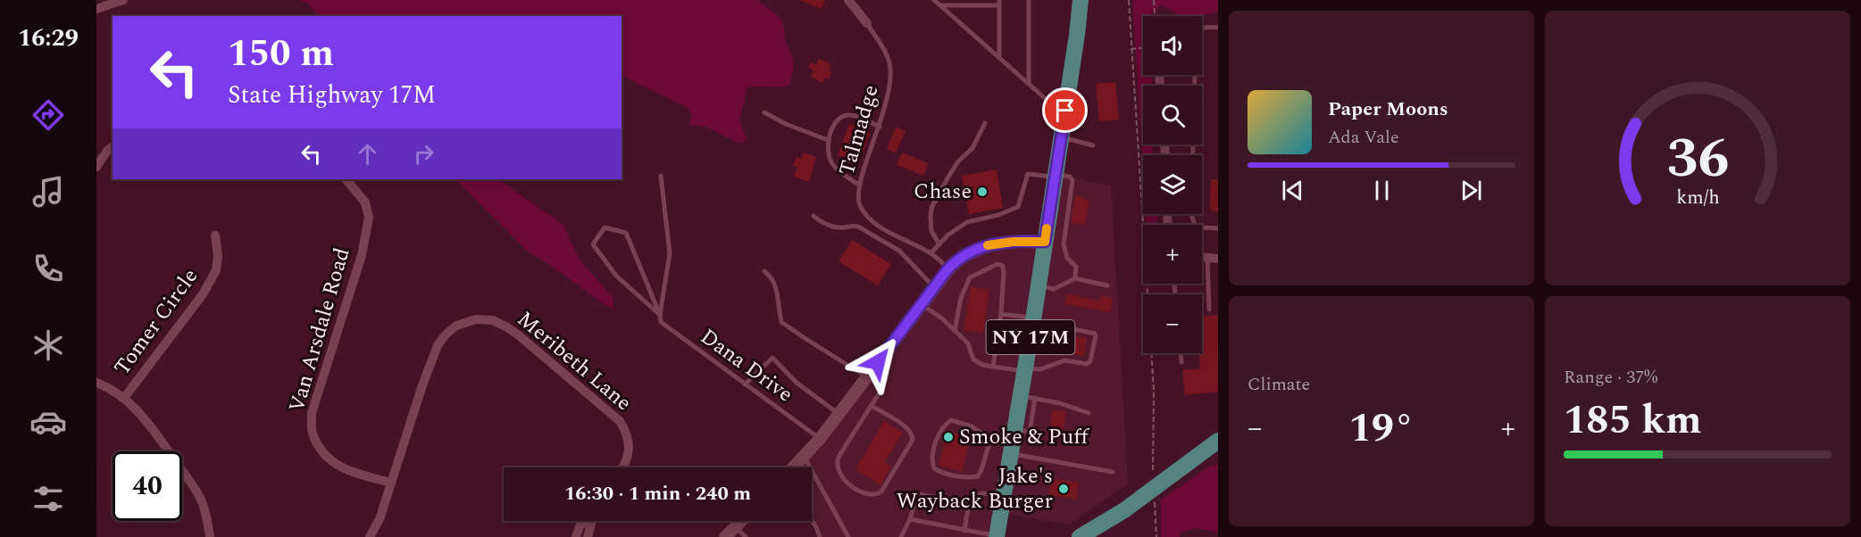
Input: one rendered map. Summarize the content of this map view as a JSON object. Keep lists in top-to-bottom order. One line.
{"streets":{"main road":["NY 17M"],"street":["Tomer Circle","Van Arsdale Road","Meribeth Lane"],"lane":["Talmadge","Dana Drive"]},"crossings":[["Van Arsdale Road","Meribeth Lane"]],"places":["Chase","Smoke & Puff","Jake's Wayback Burger"],"page":{"tabs":"16:29","map_buttons":["+","−"],"turn":["150 m","State Highway 17M"],"song":["Paper Moons","Ada Vale"],"tile":["Climate",["Range · 37%","185 km"]],"heat":["−","19°","+"],"limit":"40","trip":"16:30 · 1 min · 240 m","gauge":["36","km/h"]}}
